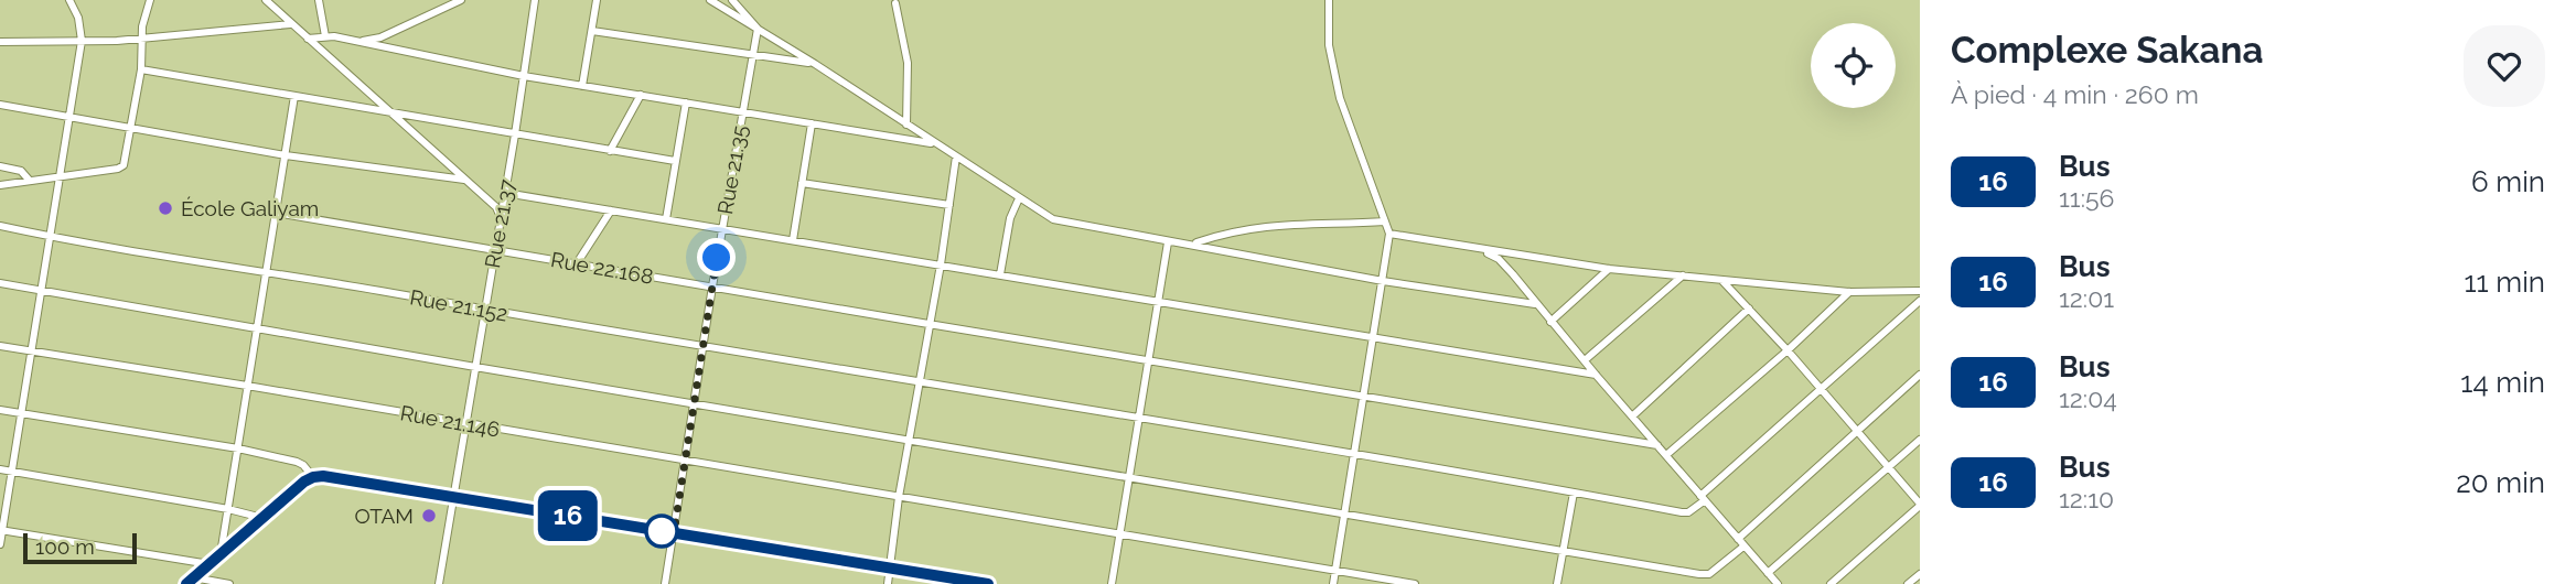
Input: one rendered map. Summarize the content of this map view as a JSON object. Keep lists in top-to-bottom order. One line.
{"streets":{"street":["Rue 21.35","Rue 21.37","Rue 22.168","Rue 21.152","Rue 21.146"]},"crossings":[["Rue 21.35","Rue 22.168"],["Rue 21.35","Rue 21.152"],["Rue 21.35","Rue 21.146"],["Rue 21.37","Rue 22.168"],["Rue 21.37","Rue 21.152"],["Rue 21.37","Rue 21.146"]],"places":["École Galiyam","OTAM"],"lines":["bus line 16"],"scale_bar":"100 m","page":{"on_map":"16","heading":["Complexe Sakana","À pied · 4 min · 260 m"],"list":[{"mark":"16","name":"Bus","note":"11:56","value":"6 min"},{"mark":"16","name":"Bus","note":"12:01","value":"11 min"},{"mark":"16","name":"Bus","note":"12:04","value":"14 min"},{"mark":"16","name":"Bus","note":"12:10","value":"20 min"}],"scale":"100 m"}}
